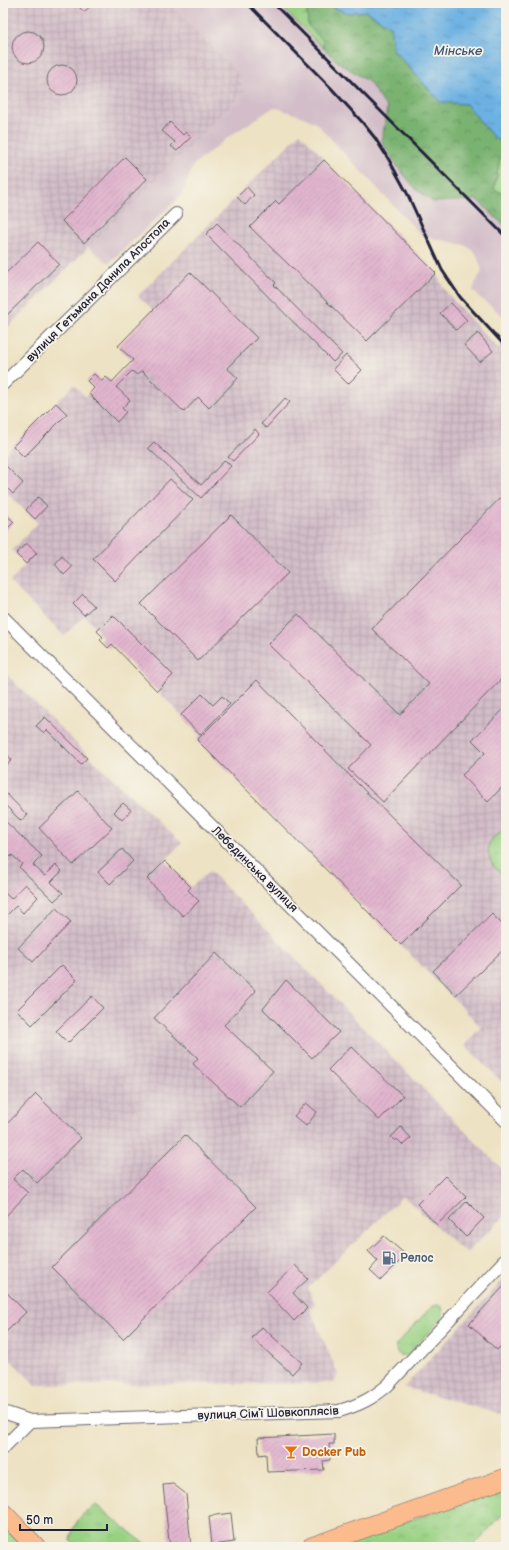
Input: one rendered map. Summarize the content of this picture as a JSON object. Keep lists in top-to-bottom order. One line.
{"streets":{"street":["вулиця Гетьмана Данила Апостола","Лебединська вулиця","вулиця Сімʼї Шовкоплясів"]},"water":["Мінське"],"places":{"fuel station":["Релос"],"bar":["Docker Pub"]},"scale_bar":"50 m"}
